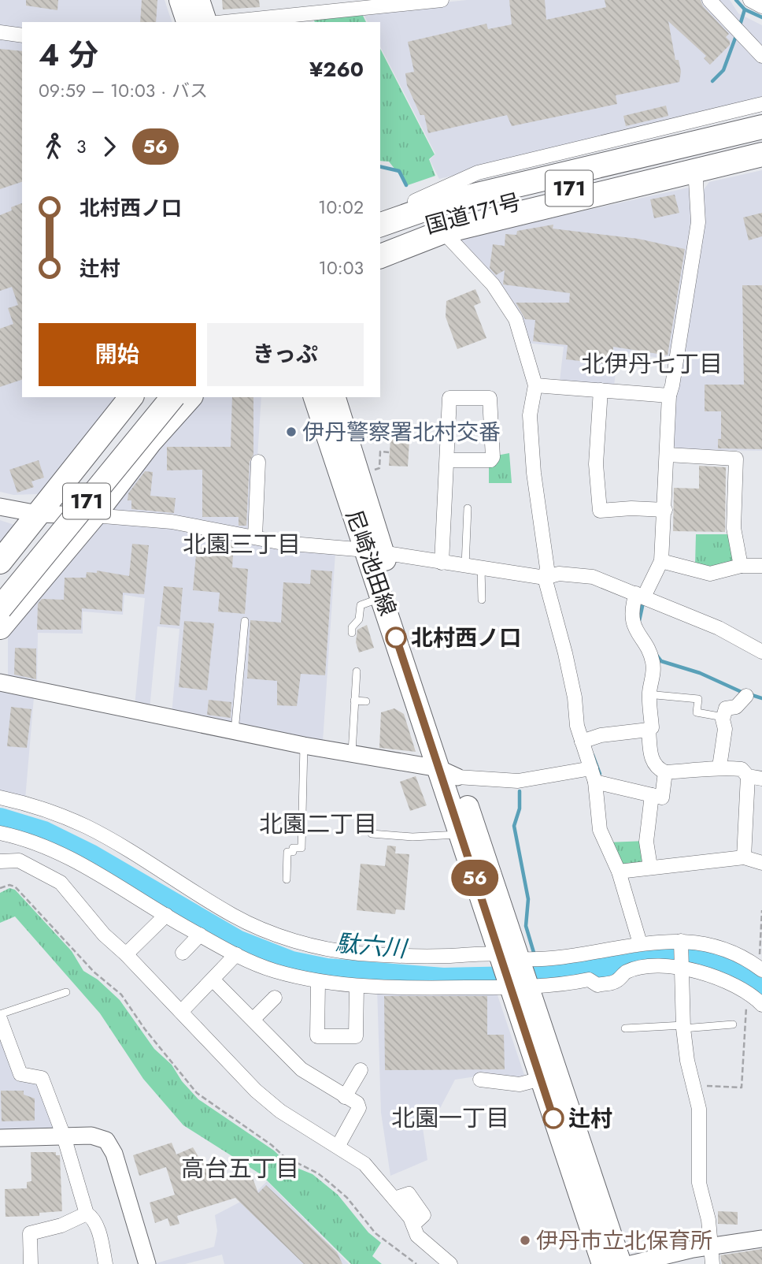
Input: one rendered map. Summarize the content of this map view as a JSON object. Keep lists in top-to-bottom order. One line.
{"streets":{"highway":["171","国道171号"],"main road":["尼崎池田線"]},"districts":["北伊丹七丁目","北園三丁目","北園二丁目","北園一丁目","高台五丁目"],"water":["駄六川"],"places":["伊丹警察署北村交番","北村西ノ口","辻村","伊丹市立北保育所"],"lines":["bus line 56"],"page":{"on_map":"56","heading":["4 分","09:59 – 10:03 · バス","¥260"],"legs":["3","56"],"list":[{"name":"北村西ノ口","value":"10:02"},{"name":"辻村","value":"10:03"}],"buttons":["開始","きっぷ"]}}
